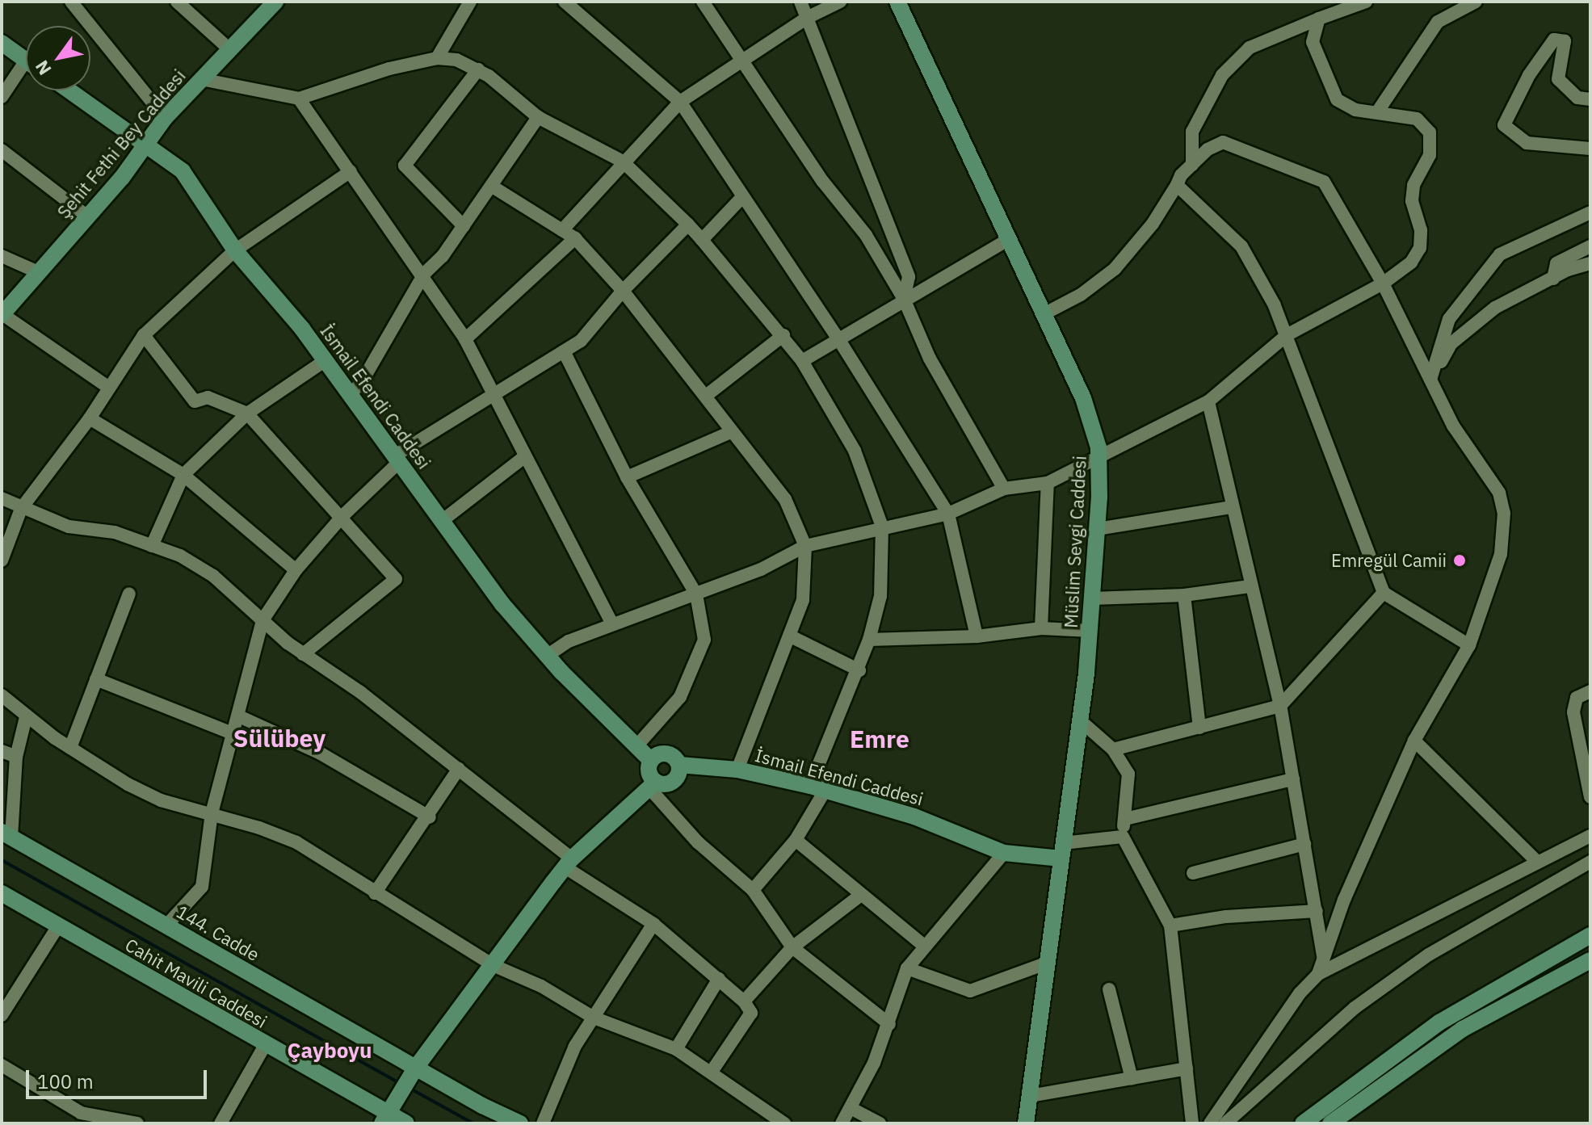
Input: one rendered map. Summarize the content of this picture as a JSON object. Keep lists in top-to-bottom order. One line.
{"streets":{"street":["Şehit Fethi Bey Caddesi","İsmail Efendi Caddesi","Müslim Sevgi Caddesi","144. Cadde","Cahit Mavili Caddesi"]},"crossings":[["Şehit Fethi Bey Caddesi","İsmail Efendi Caddesi"],["İsmail Efendi Caddesi","Müslim Sevgi Caddesi"]],"districts":["Sülübey","Emre","Çayboyu"],"places":["Emregül Camii"],"scale_bar":"100 m","north":"bottom left"}
